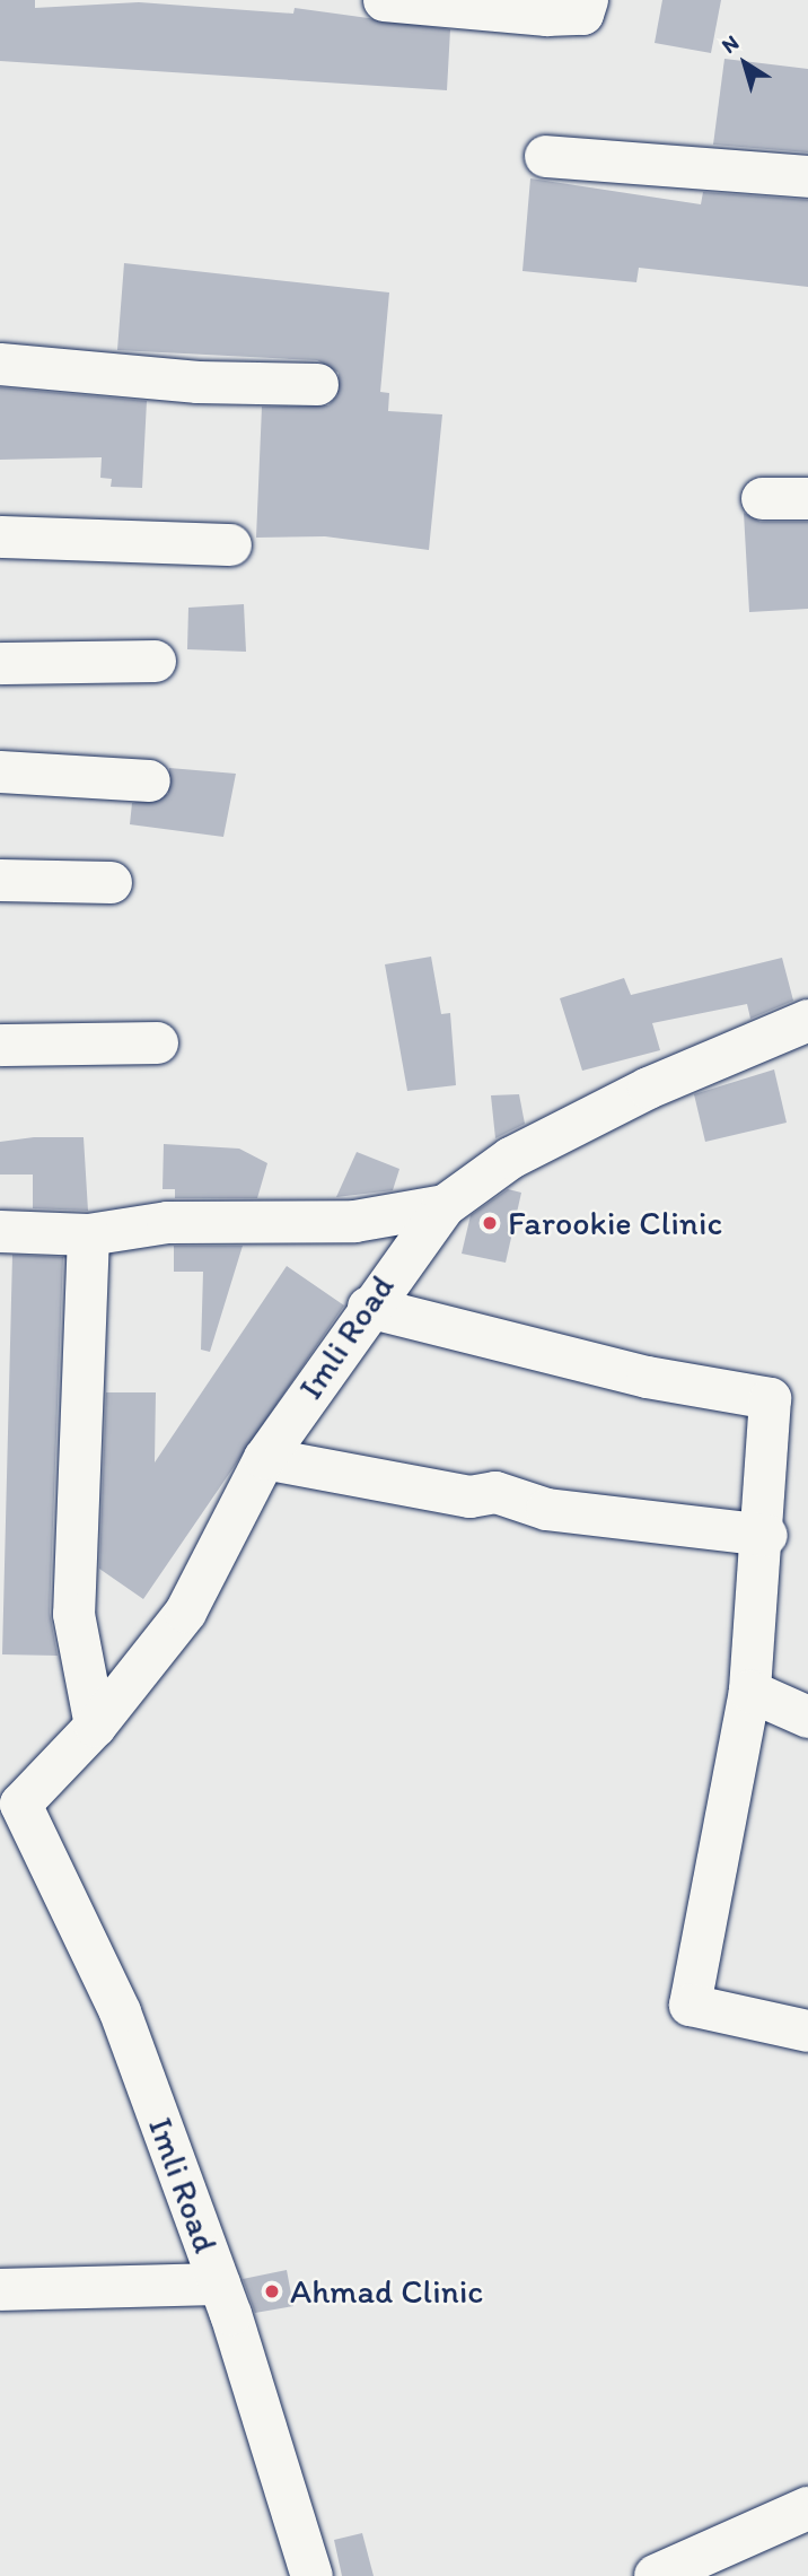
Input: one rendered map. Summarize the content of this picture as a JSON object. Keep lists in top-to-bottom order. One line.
{"streets":{"street":["Imli Road"]},"places":["Farookie Clinic","Ahmad Clinic"],"north":"top left"}
